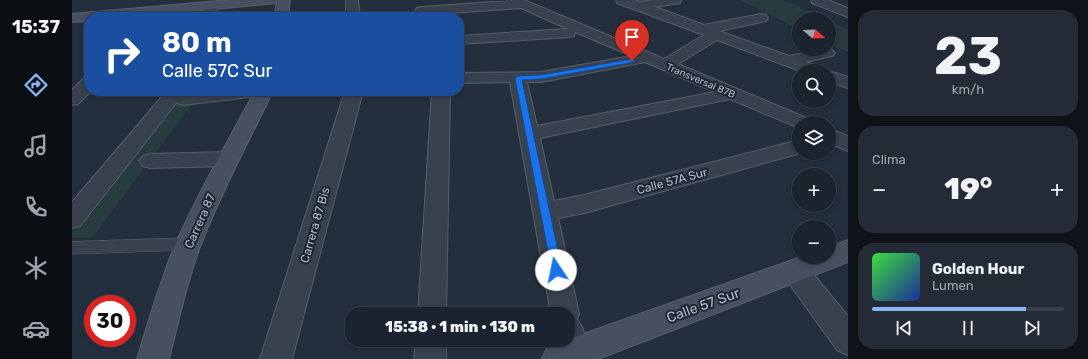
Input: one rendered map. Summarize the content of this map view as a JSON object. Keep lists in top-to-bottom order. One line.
{"streets":{"street":["Transversal 87B","Calle 57A Sur","Carrera 87","Carrera 87 Bis","Calle 57 Sur"]},"north":"right","page":{"tabs":"15:37","tile":[["23","km/h"],"Clima"],"map_buttons":["+","−"],"turn":["80 m","Calle 57C Sur"],"heat":["−","19°","+"],"song":["Golden Hour","Lumen"],"limit":"30","trip":"15:38 · 1 min · 130 m"}}
